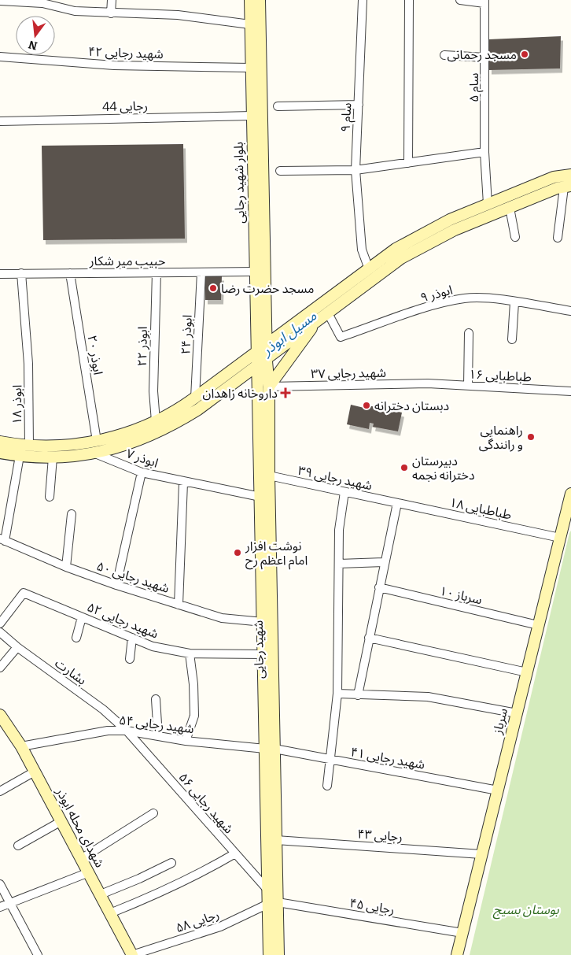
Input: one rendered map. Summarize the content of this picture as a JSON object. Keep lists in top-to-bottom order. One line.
{"streets":{"street":["شهید رجایی ۴۲","سام ۵","رجایی 44","سام ۹","بلوار شهید رجایی","حبیب میر شکار","ابوذر ۹","ابوذر ۲۴","ابوذر ۲۲","ابوذر ۲۰","شهید رجایی ۳۷","طباطبایی ۱۶","ابوذر ۱۸","ابوذر ۷","شهید رجایی ۳۹","طباطبایی ۱۸","شهید رجایی ۵۰","سرباز ۱۰","شهید رجایی ۵۲","شهید رجایی","بشارت","سرباز","شهید رجایی ۵۴","شهید رجایی ۴۱","شهید رجایی ۵۶","شهدای محله ابوذر","رجایی ۴۳","رجایی ۴۵","رجایی ۵۸"]},"crossings":[["شهید رجایی ۴۲","بلوار شهید رجایی"],["رجایی 44","بلوار شهید رجایی"],["بلوار شهید رجایی","حبیب میر شکار"],["بلوار شهید رجایی","شهید رجایی"],["حبیب میر شکار","ابوذر ۲۴"],["حبیب میر شکار","ابوذر ۲۲"],["حبیب میر شکار","ابوذر ۲۰"],["حبیب میر شکار","ابوذر ۱۸"],["شهید رجایی ۳۷","طباطبایی ۱۶"],["شهید رجایی ۳۷","شهید رجایی"],["ابوذر ۷","شهید رجایی"],["شهید رجایی ۳۹","طباطبایی ۱۸"],["شهید رجایی ۳۹","شهید رجایی"],["طباطبایی ۱۸","سرباز"],["شهید رجایی ۵۰","شهید رجایی"],["سرباز ۱۰","سرباز"],["شهید رجایی ۵۲","شهید رجایی"],["شهید رجایی","شهید رجایی ۵۴"],["شهید رجایی","شهید رجایی ۴۱"],["شهید رجایی","شهید رجایی ۵۶"],["شهید رجایی","رجایی ۴۳"],["شهید رجایی","رجایی ۴۵"],["شهید رجایی","رجایی ۵۸"],["بشارت","شهید رجایی ۵۴"],["بشارت","شهید رجایی ۵۶"],["سرباز","شهید رجایی ۴۱"],["سرباز","رجایی ۴۳"],["سرباز","رجایی ۴۵"],["شهید رجایی ۵۴","شهید رجایی ۴۱"],["شهید رجایی ۵۴","شهید رجایی ۵۶"],["شهید رجایی ۵۴","شهدای محله ابوذر"],["شهدای محله ابوذر","رجایی ۵۸"],["رجایی ۴۵","رجایی ۵۸"]],"water":["مسیل ابوذر"],"parks":["بوستان بسیج"],"places":{"other":["مسجد رحمانی","مسجد حضرت رضا","دبستان دخترانه","راهنمایی و رانندگی","دبیرستان دخترانه نجمه","نوشت افزار امام اعظم رح"],"health":["داروخانه زاهدان"]},"north":"bottom"}
